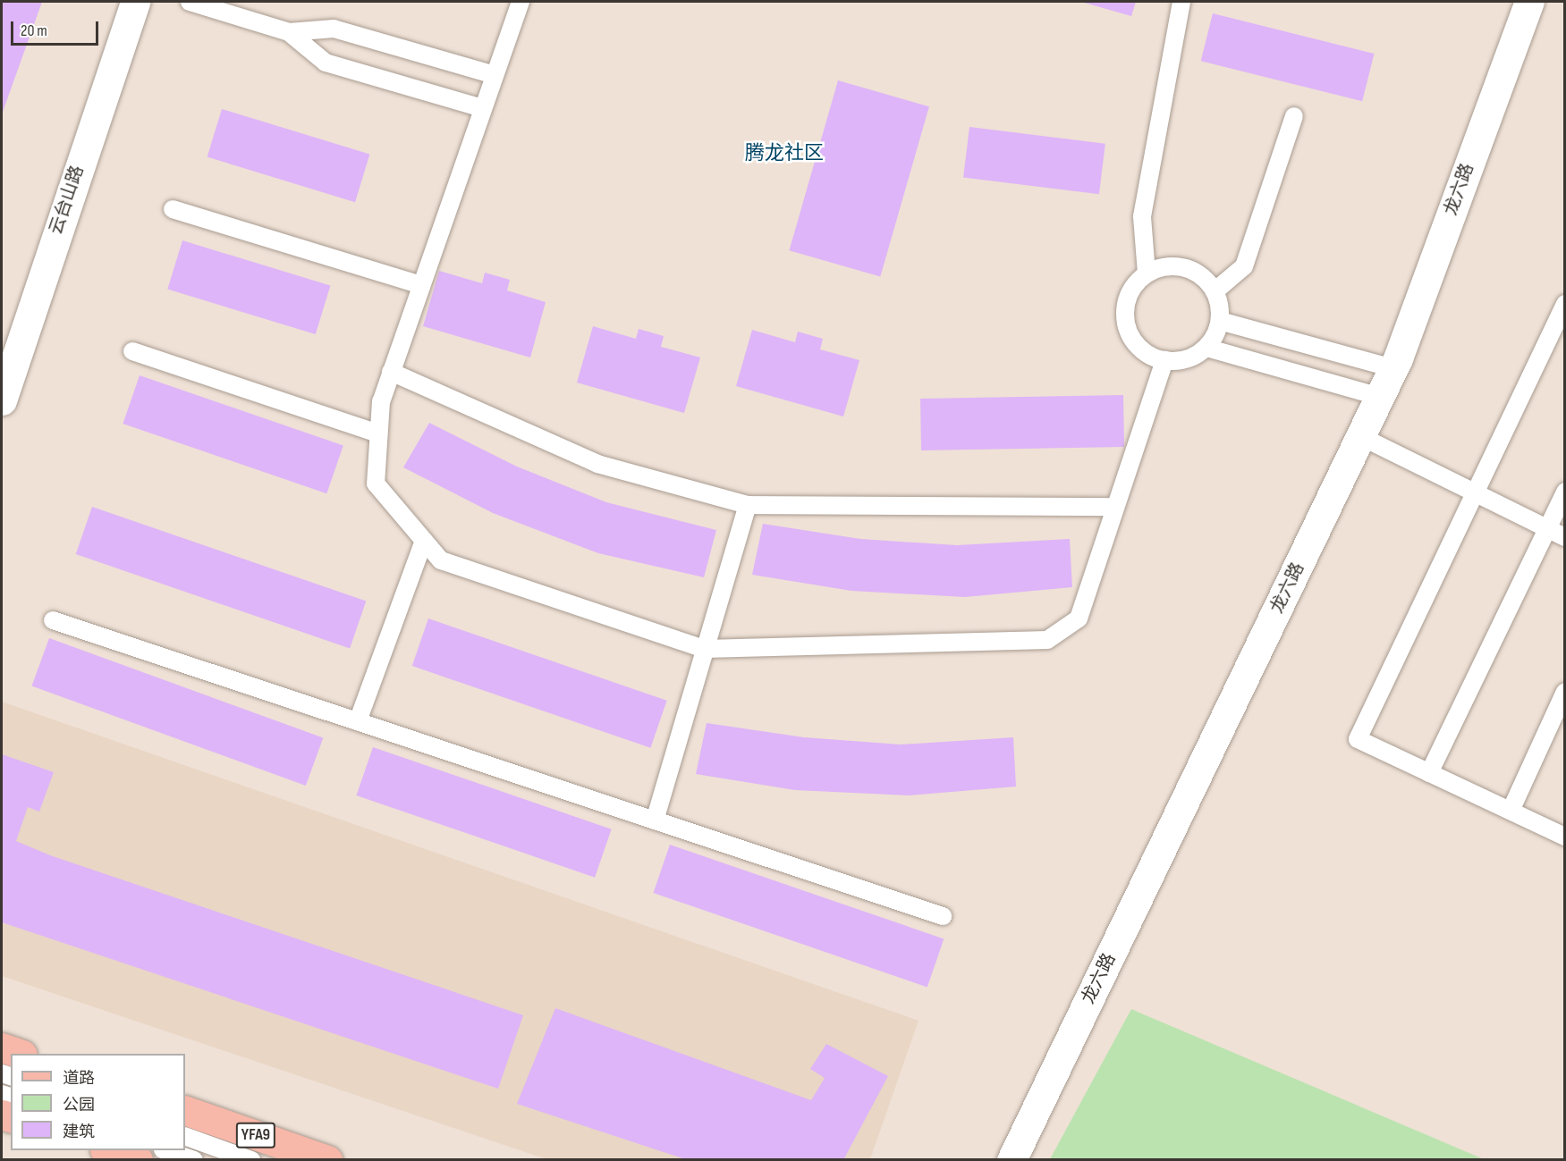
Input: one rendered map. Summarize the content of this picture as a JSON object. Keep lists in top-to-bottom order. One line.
{"streets":{"main road":["YFA9"],"street":["龙六路","云台山路"]},"districts":["腾龙社区"],"legend":["道路","公园","建筑"],"scale_bar":"20 m"}
